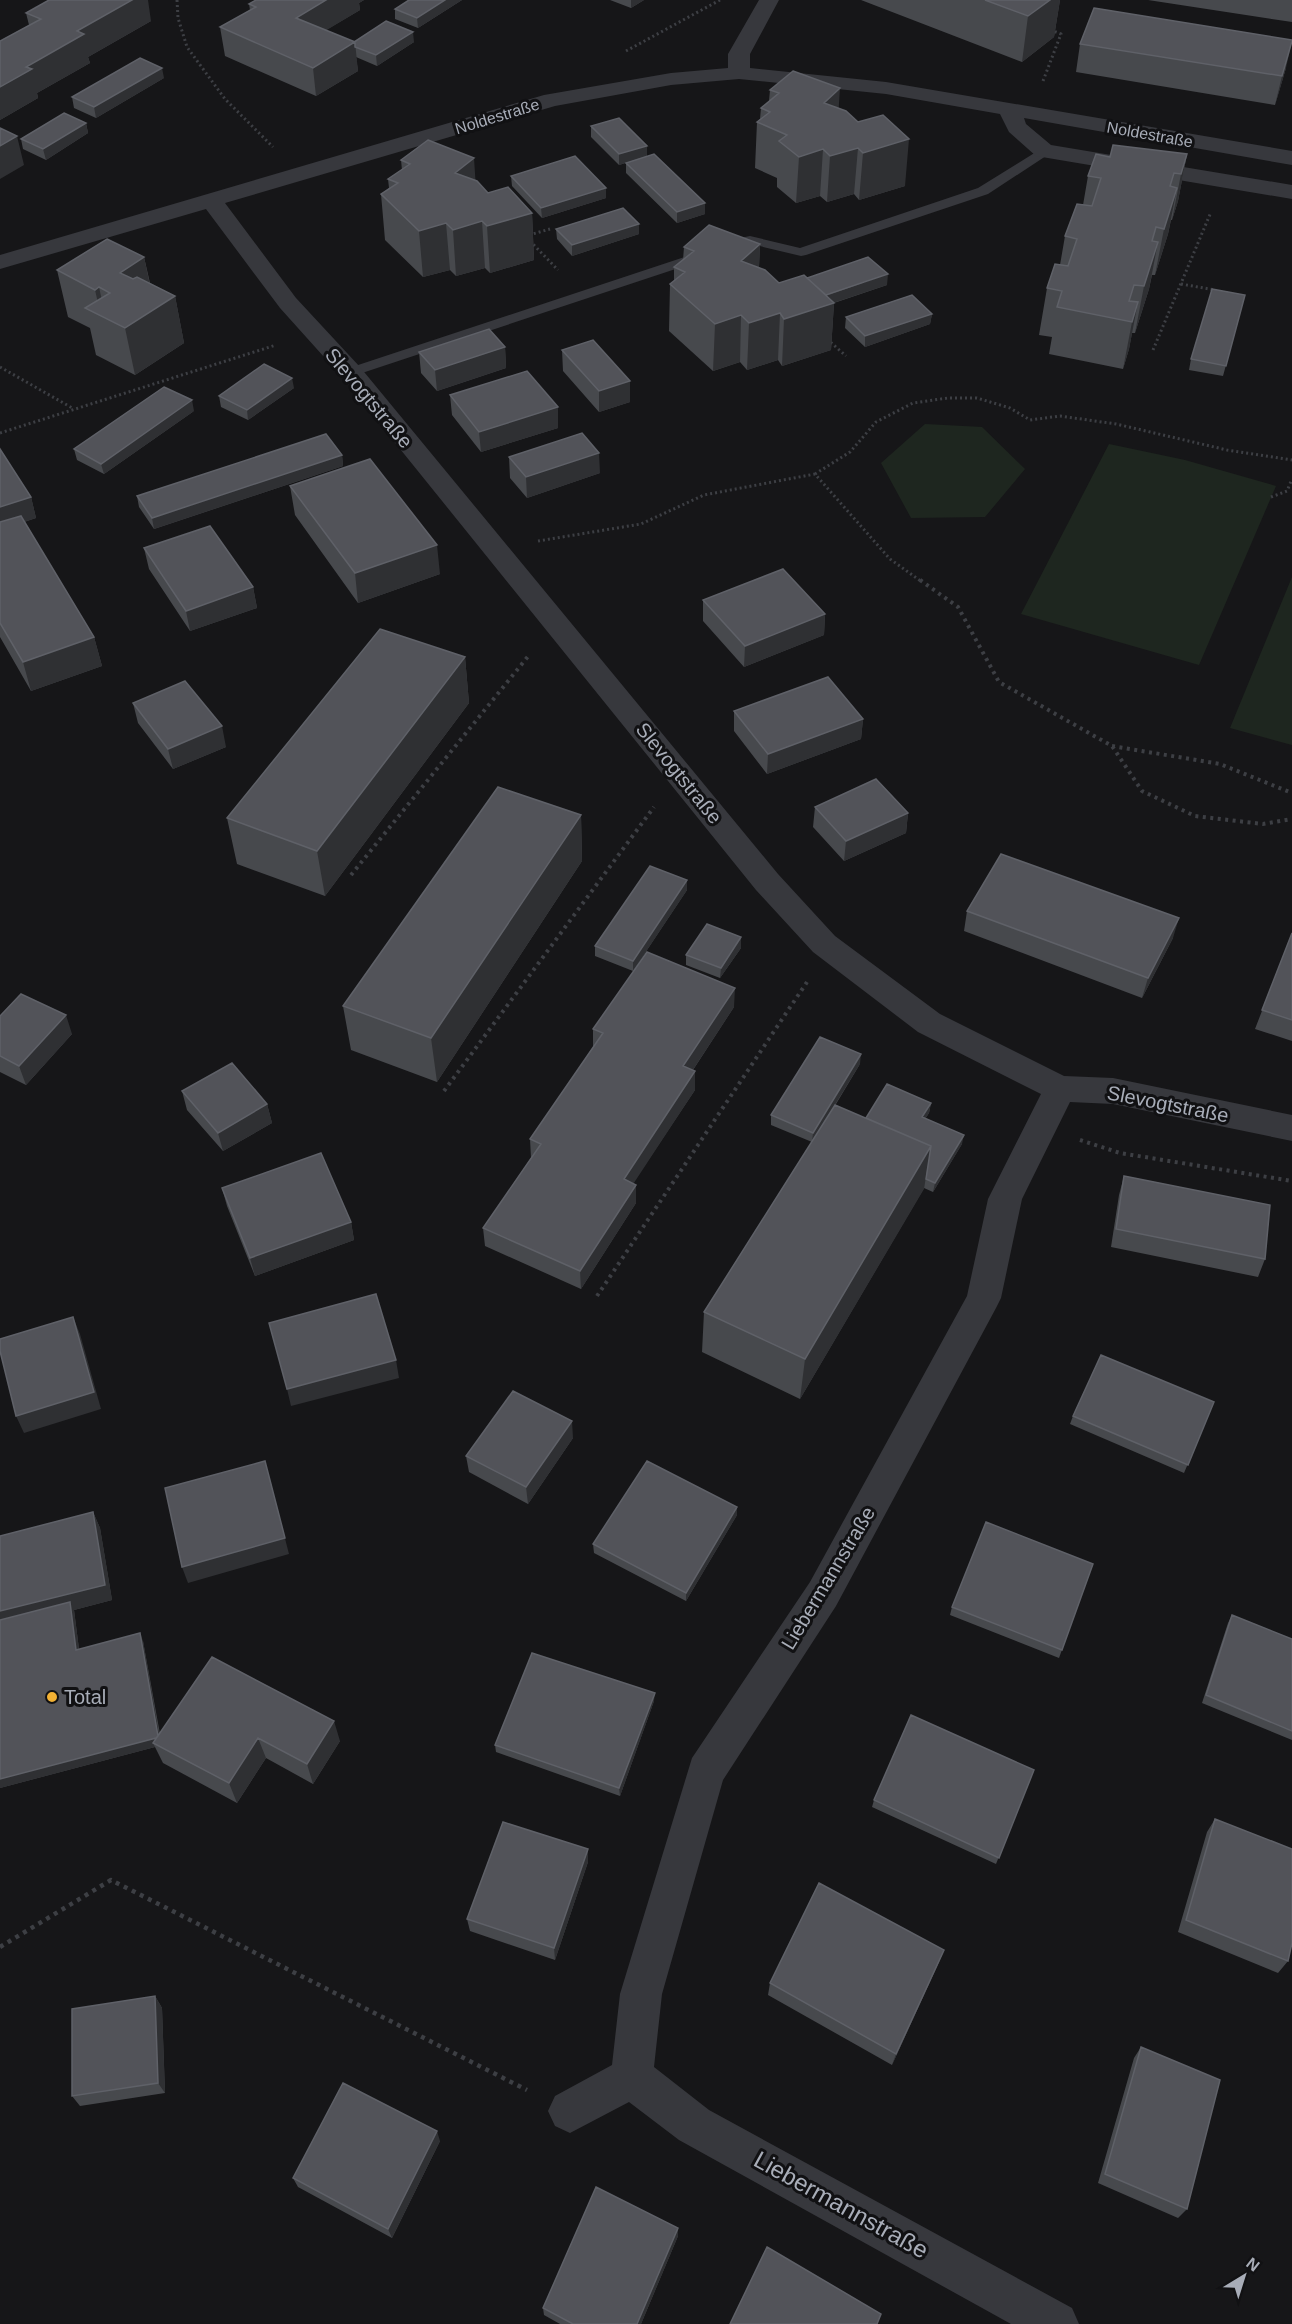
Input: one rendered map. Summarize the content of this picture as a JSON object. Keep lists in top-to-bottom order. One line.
{"streets":{"street":["Noldestraße","Slevogtstraße","Liebermannstraße"]},"crossings":[["Noldestraße","Slevogtstraße"],["Slevogtstraße","Liebermannstraße"]],"places":["Total"],"north":"top right"}
